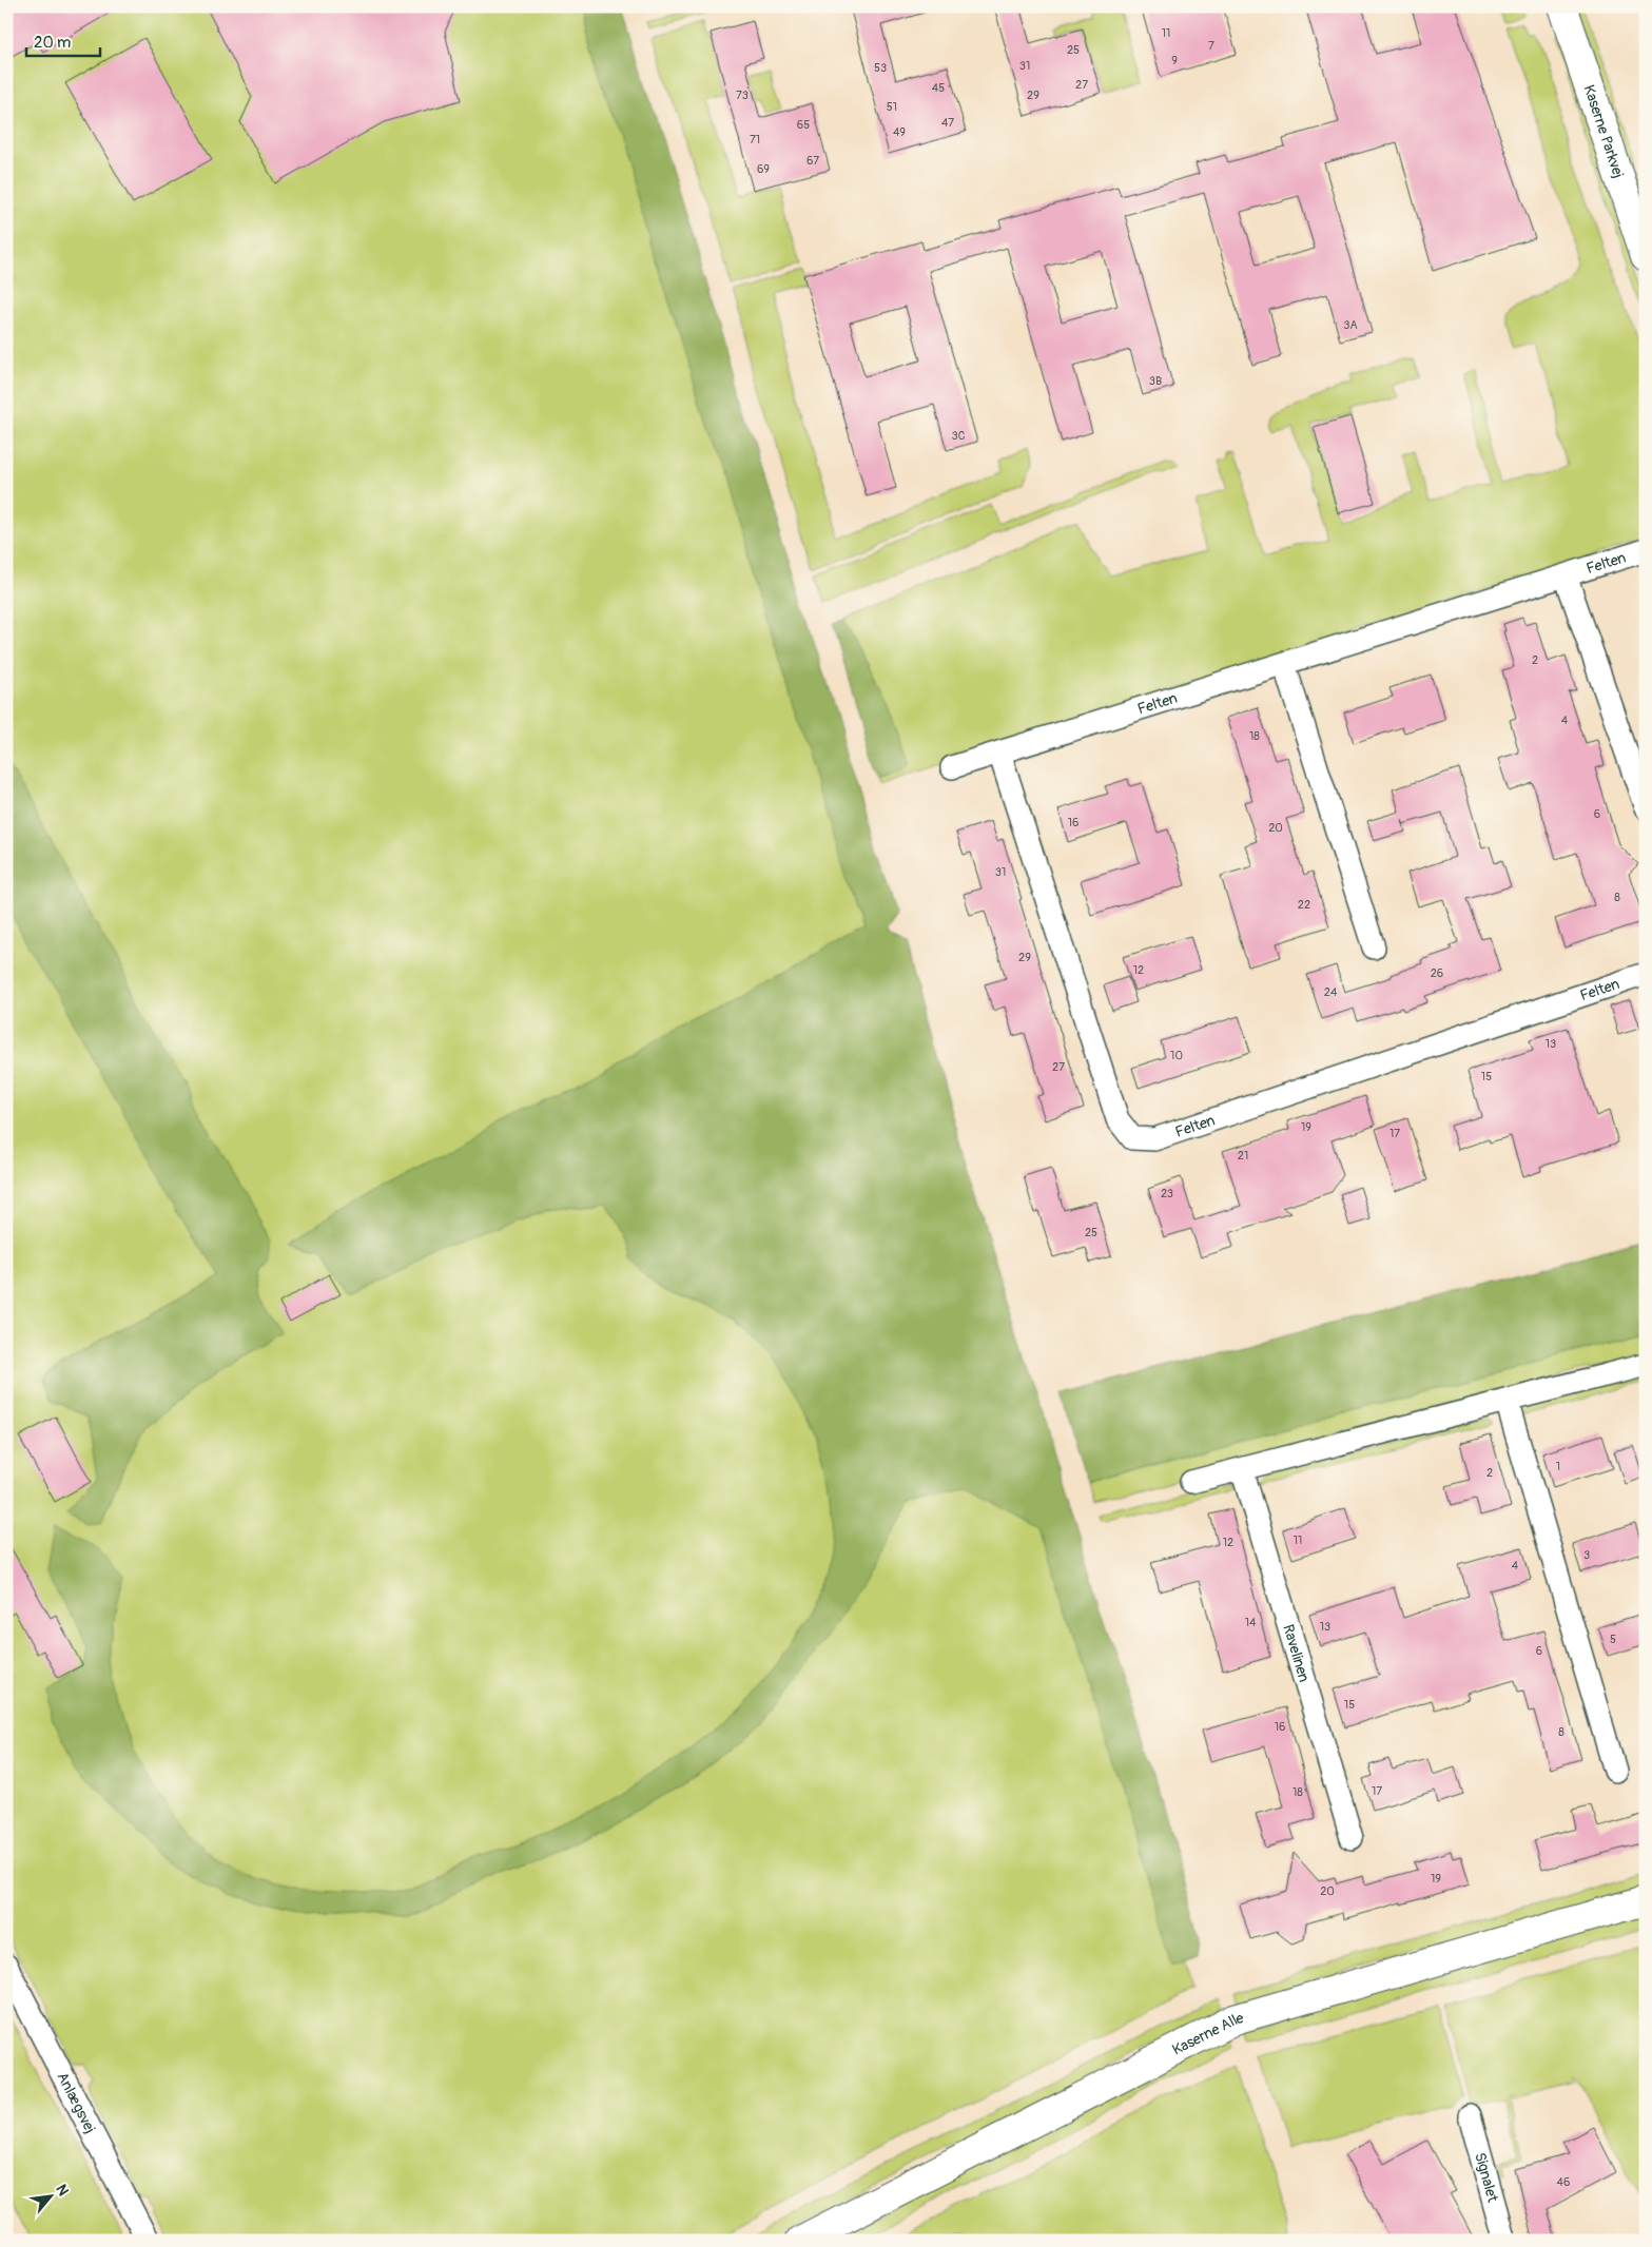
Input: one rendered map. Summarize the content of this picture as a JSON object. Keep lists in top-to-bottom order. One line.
{"streets":{"street":["Kaserne Parkvej","Felten","Ravelinen","Kaserne Alle","Anlægsvej","Signalet"]},"house_numbers":["11","7","25","9","31","53","27","45","73","29","51","47","65","49","71","67","69","3A","3B","3C","2","4","18","6","16","20","31","8","22","29","12","26","24","13","10","27","15","19","17","21","23","25","1","2","11","12","3","4","14","13","5","6","15","16","8","17","18","19","20","46"],"scale_bar":"20 m","north":"top right"}
